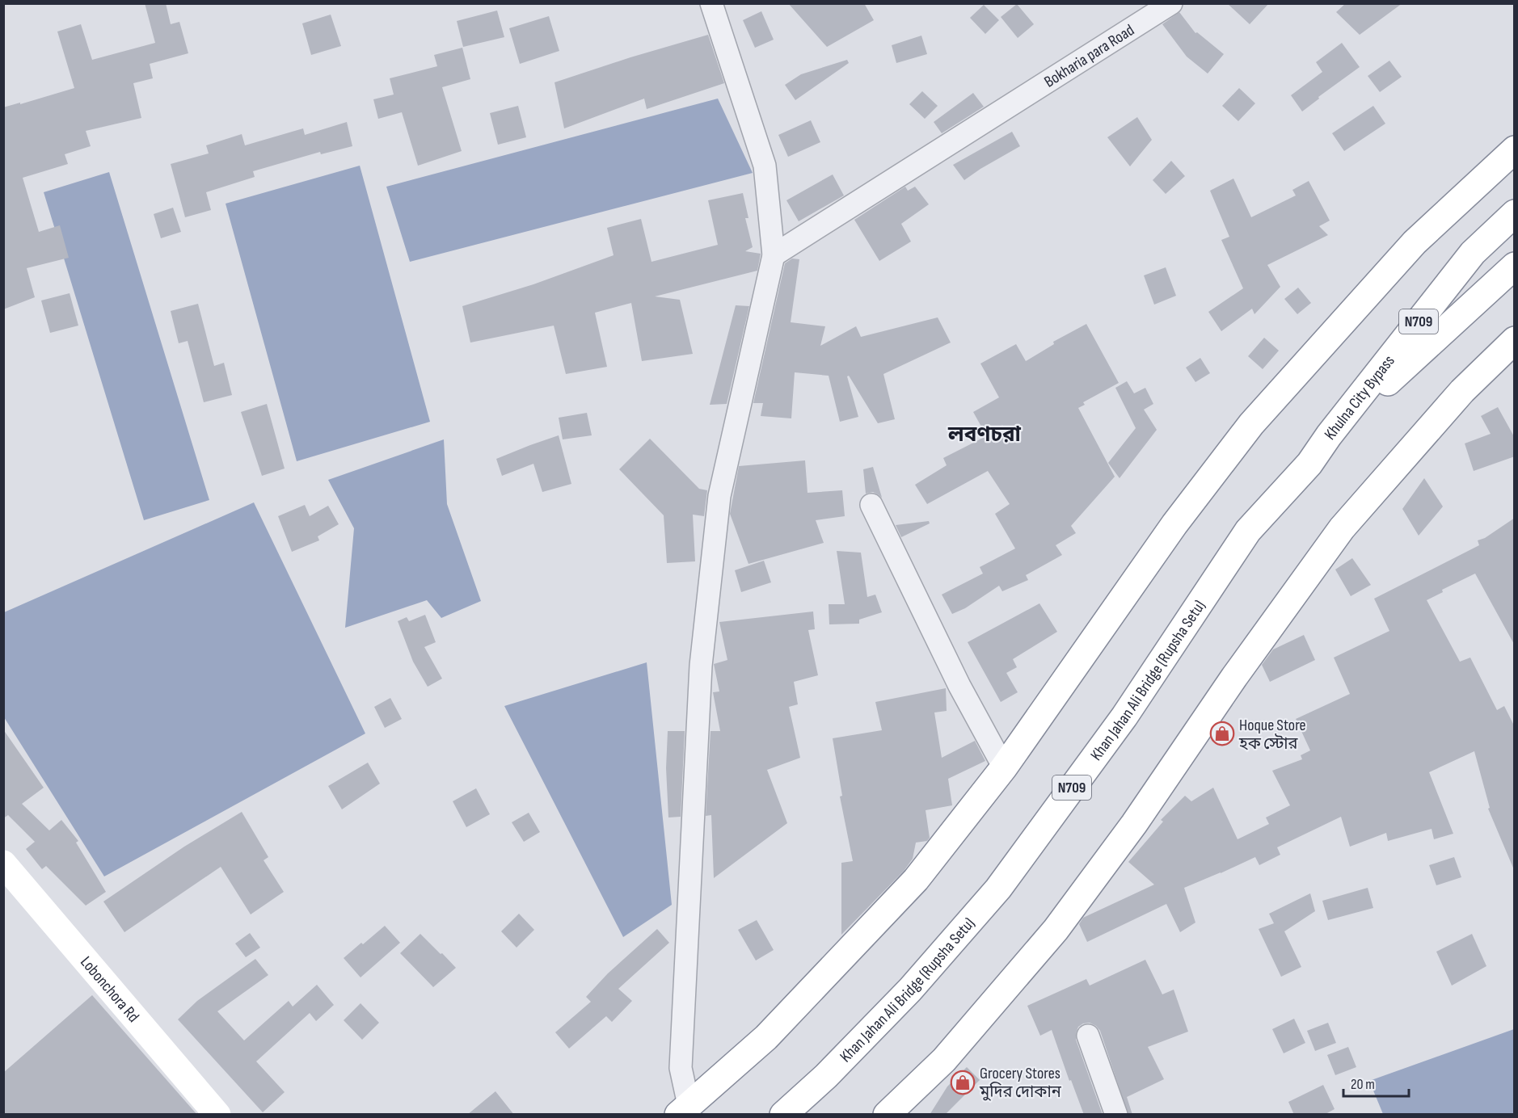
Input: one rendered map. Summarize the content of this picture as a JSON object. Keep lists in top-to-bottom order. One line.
{"streets":{"main road":["N709","Khulna City Bypass","Khan Jahan Ali Bridge (Rupsha Setu)","Lobonchora Rd"],"street":["Bokharia para Road"]},"crossings":[["Khulna City Bypass","Khan Jahan Ali Bridge (Rupsha Setu)"]],"districts":["লবণচরা"],"places":{"shop":["Hoque Store হক স্টোর","Grocery Stores মুদির দোকান"]},"scale_bar":"20 m"}
